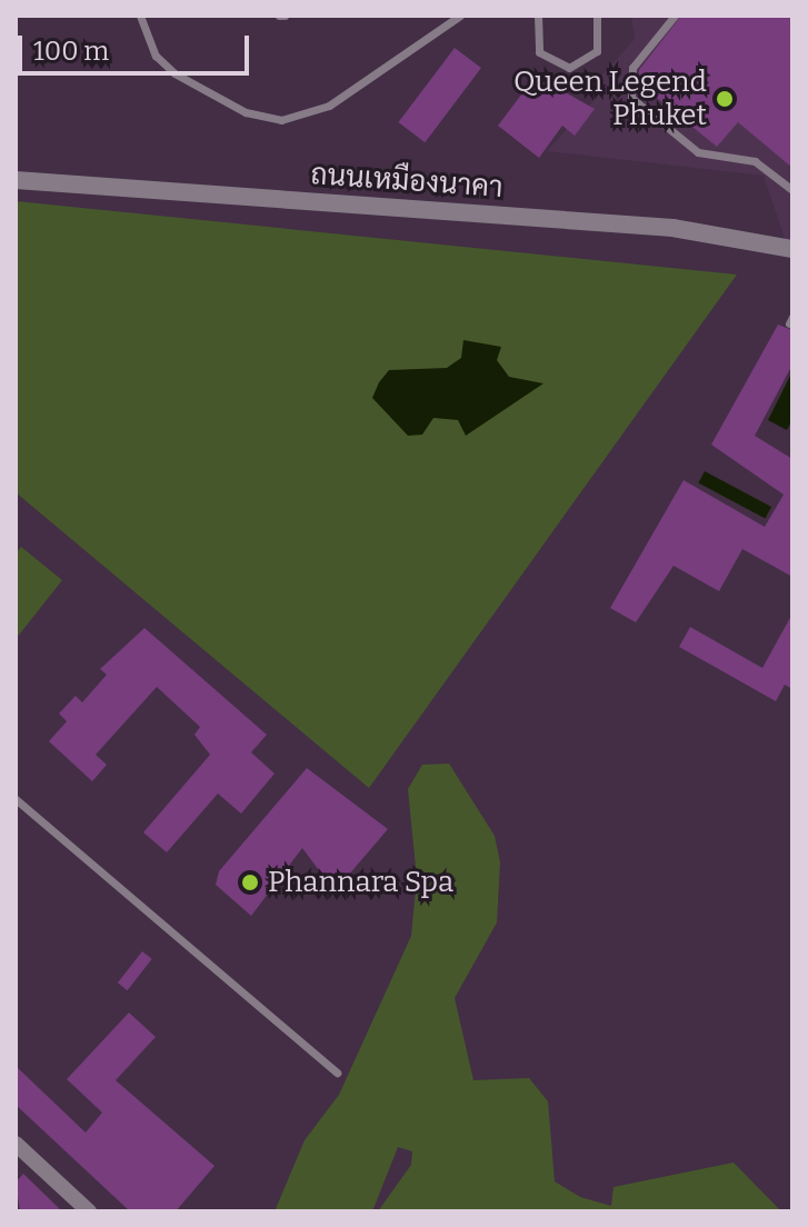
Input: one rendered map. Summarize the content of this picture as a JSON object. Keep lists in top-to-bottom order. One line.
{"streets":{"street":["ถนนเหมืองนาคา"]},"places":["Queen Legend Phuket","Phannara Spa"],"scale_bar":"100 m"}
